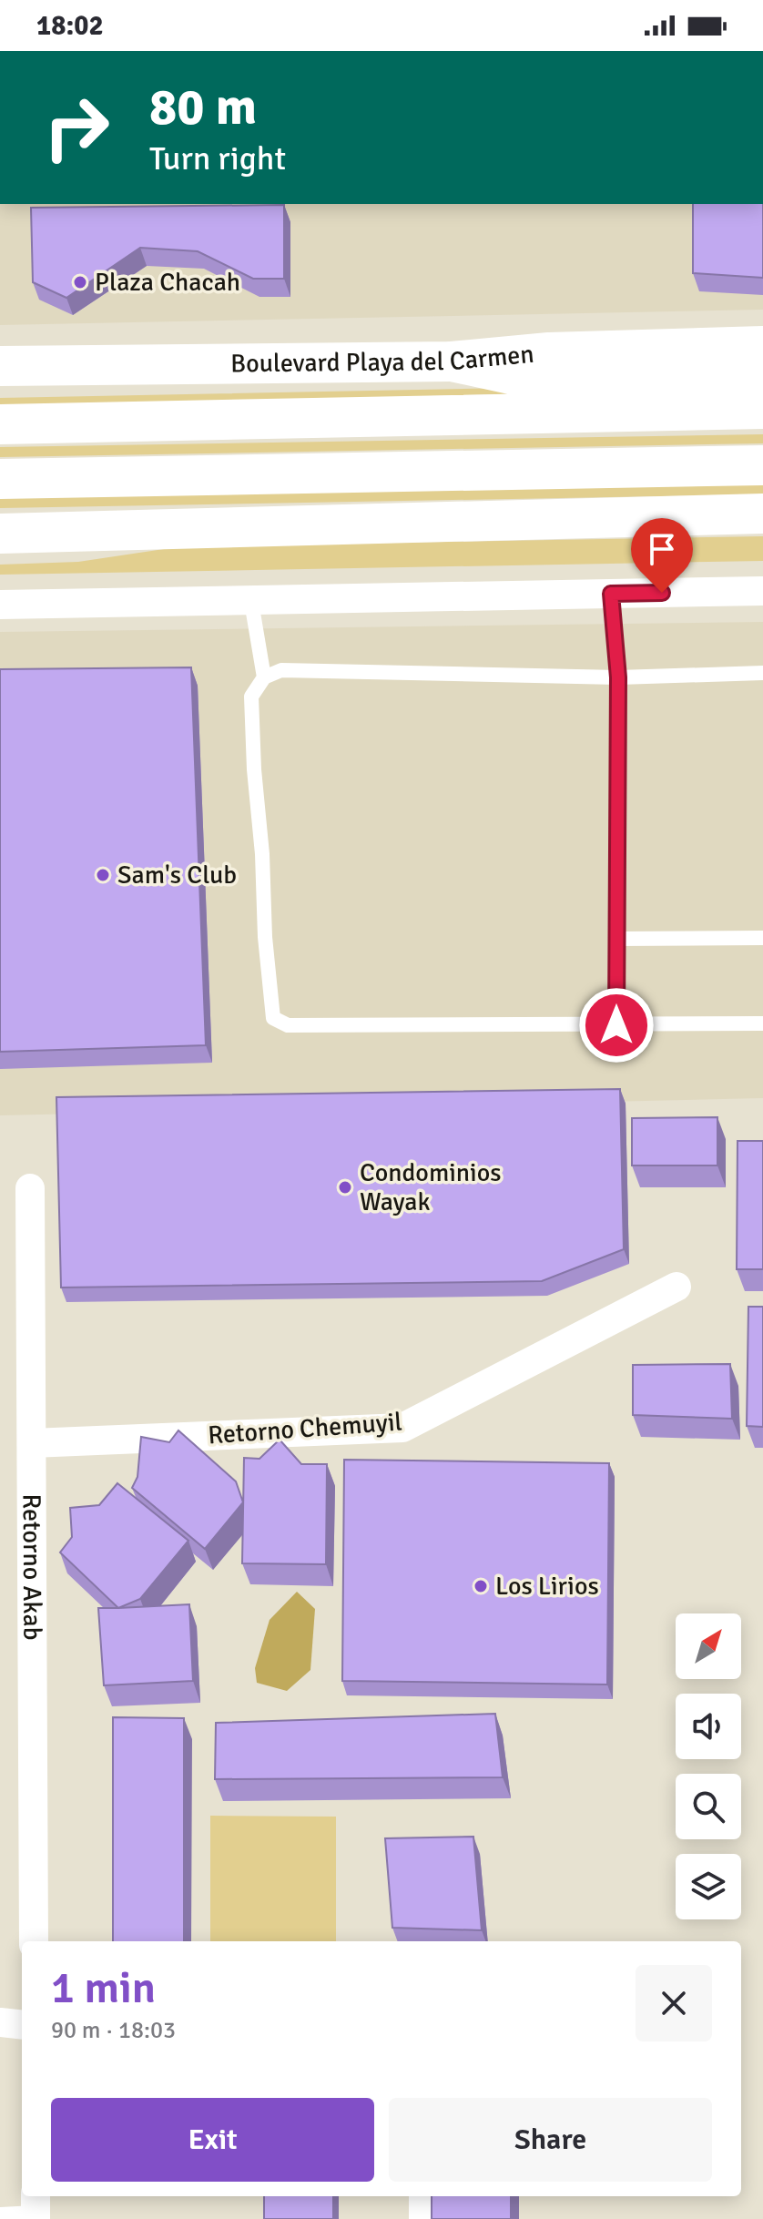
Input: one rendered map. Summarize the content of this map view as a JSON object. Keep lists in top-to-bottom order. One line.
{"streets":{"main road":["Boulevard Playa del Carmen"],"street":["Retorno Chemuyil","Retorno Akab"]},"crossings":[["Retorno Chemuyil","Retorno Akab"]],"places":["Plaza Chacah","Sam's Club","Condominios Wayak","Los Lirios"],"north":"top right","page":{"status":"18:02","turn":["80 m","Turn right"],"heading":["1 min","90 m · 18:03"],"buttons":["Exit","Share"]}}
